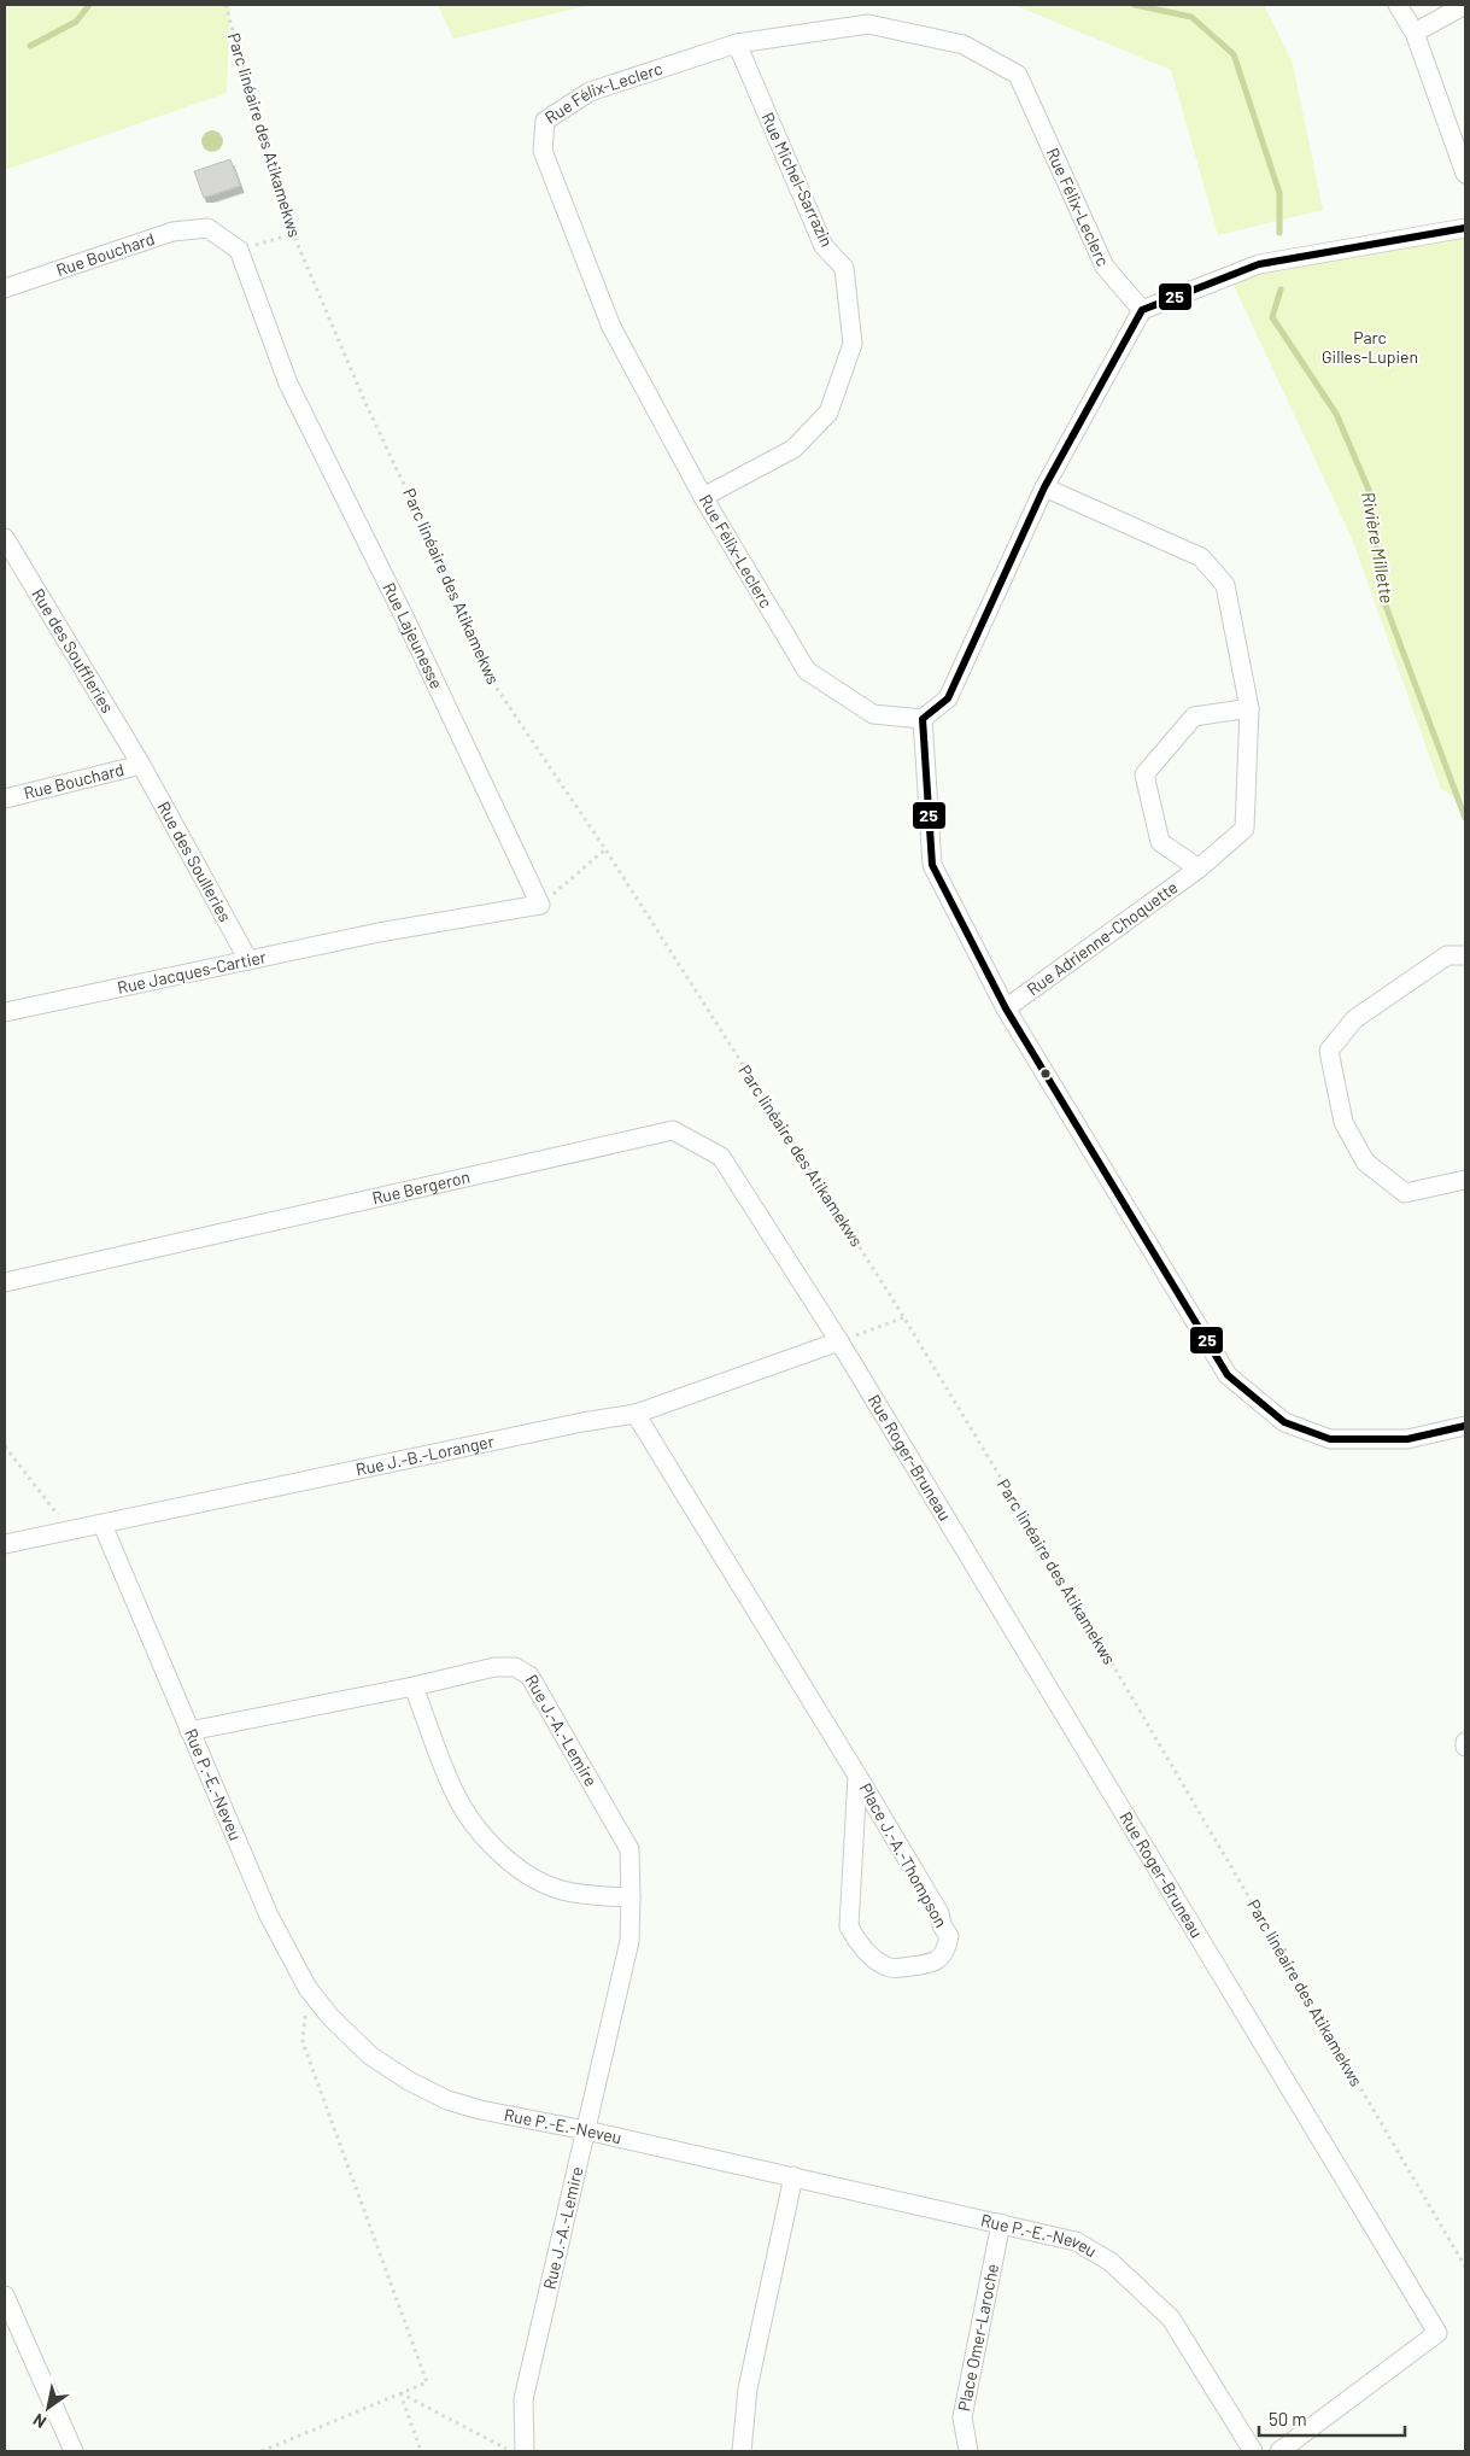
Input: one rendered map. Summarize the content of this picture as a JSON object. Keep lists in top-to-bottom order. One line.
{"streets":{"street":["Rue Félix-Leclerc","Rue Michel-Sarrazin","Rue Bouchard","Rue Lajeunesse","Rue des Souffleries","Rue des Soulleries","Rue Adrienne-Choquette","Rue Jacques-Cartier","Rue Bergeron","Rue J.-B.-Loranger","Rue Roger-Bruneau","Rue J.-A.-Lemire","Rue P.-E.-Neveu","Place J.-A.-Thompson","Place Omer-Laroche"],"path":["Parc linéaire des Atikamekws"]},"crossings":[["Rue Félix-Leclerc","Rue Michel-Sarrazin"],["Rue Bouchard","Rue Lajeunesse"],["Rue Bouchard","Rue des Souffleries"],["Rue Bouchard","Rue des Soulleries"],["Rue Lajeunesse","Rue Jacques-Cartier"],["Rue des Souffleries","Rue des Soulleries"],["Rue des Soulleries","Rue Jacques-Cartier"],["Rue Bergeron","Rue Roger-Bruneau"],["Rue J.-B.-Loranger","Rue Roger-Bruneau"],["Rue J.-B.-Loranger","Rue P.-E.-Neveu"],["Rue J.-B.-Loranger","Place J.-A.-Thompson"],["Rue J.-A.-Lemire","Rue P.-E.-Neveu"],["Rue P.-E.-Neveu","Place Omer-Laroche"]],"water":["Rivière Millette"],"parks":["Parc Gilles-Lupien"],"lines":["transit line 25"],"scale_bar":"50 m","north":"bottom left"}
